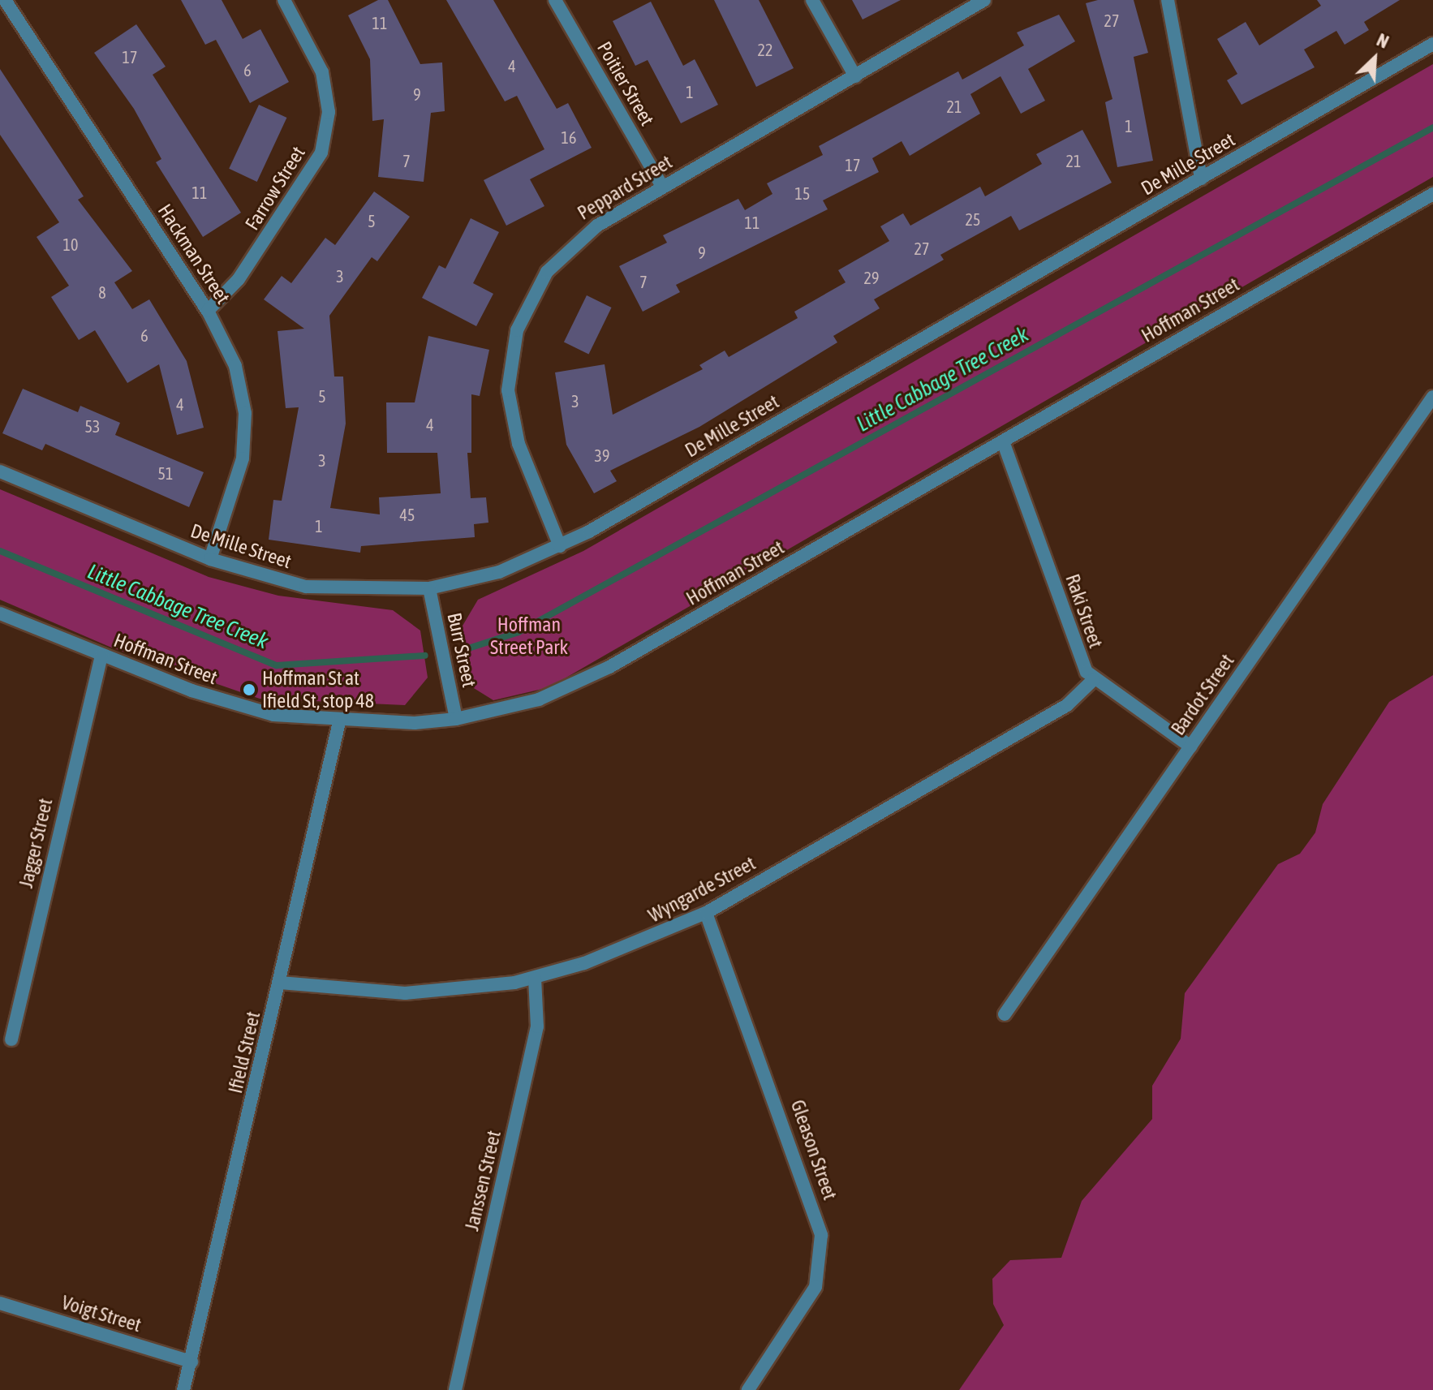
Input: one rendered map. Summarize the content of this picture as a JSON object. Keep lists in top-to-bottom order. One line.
{"streets":{"street":["Poitier Street","De Mille Street","Peppard Street","Farrow Street","Hackman Street","Hoffman Street","Raki Street","Burr Street","Bardot Street","Jagger Street","Wyngarde Street","Ifield Street","Gleason Street","Janssen Street","Voigt Street"]},"crossings":[["Poitier Street","Peppard Street"],["De Mille Street","Peppard Street"],["De Mille Street","Hackman Street"],["De Mille Street","Burr Street"],["Farrow Street","Hackman Street"],["Hoffman Street","Raki Street"],["Hoffman Street","Burr Street"],["Hoffman Street","Jagger Street"],["Hoffman Street","Ifield Street"],["Raki Street","Bardot Street"],["Raki Street","Wyngarde Street"],["Wyngarde Street","Ifield Street"],["Wyngarde Street","Gleason Street"],["Wyngarde Street","Janssen Street"],["Ifield Street","Voigt Street"]],"water":["Little Cabbage Tree Creek"],"parks":["Hoffman Street Park"],"places":["Hoffman St at Ifield St, stop 48"],"house_numbers":["27","11","22","17","4","6","1","9","21","1","16","7","21","17","11","15","25","5","11","10","27","9","3","29","7","8","6","5","3","4","4","53","39","3","51","45","1"],"north":"top right"}
